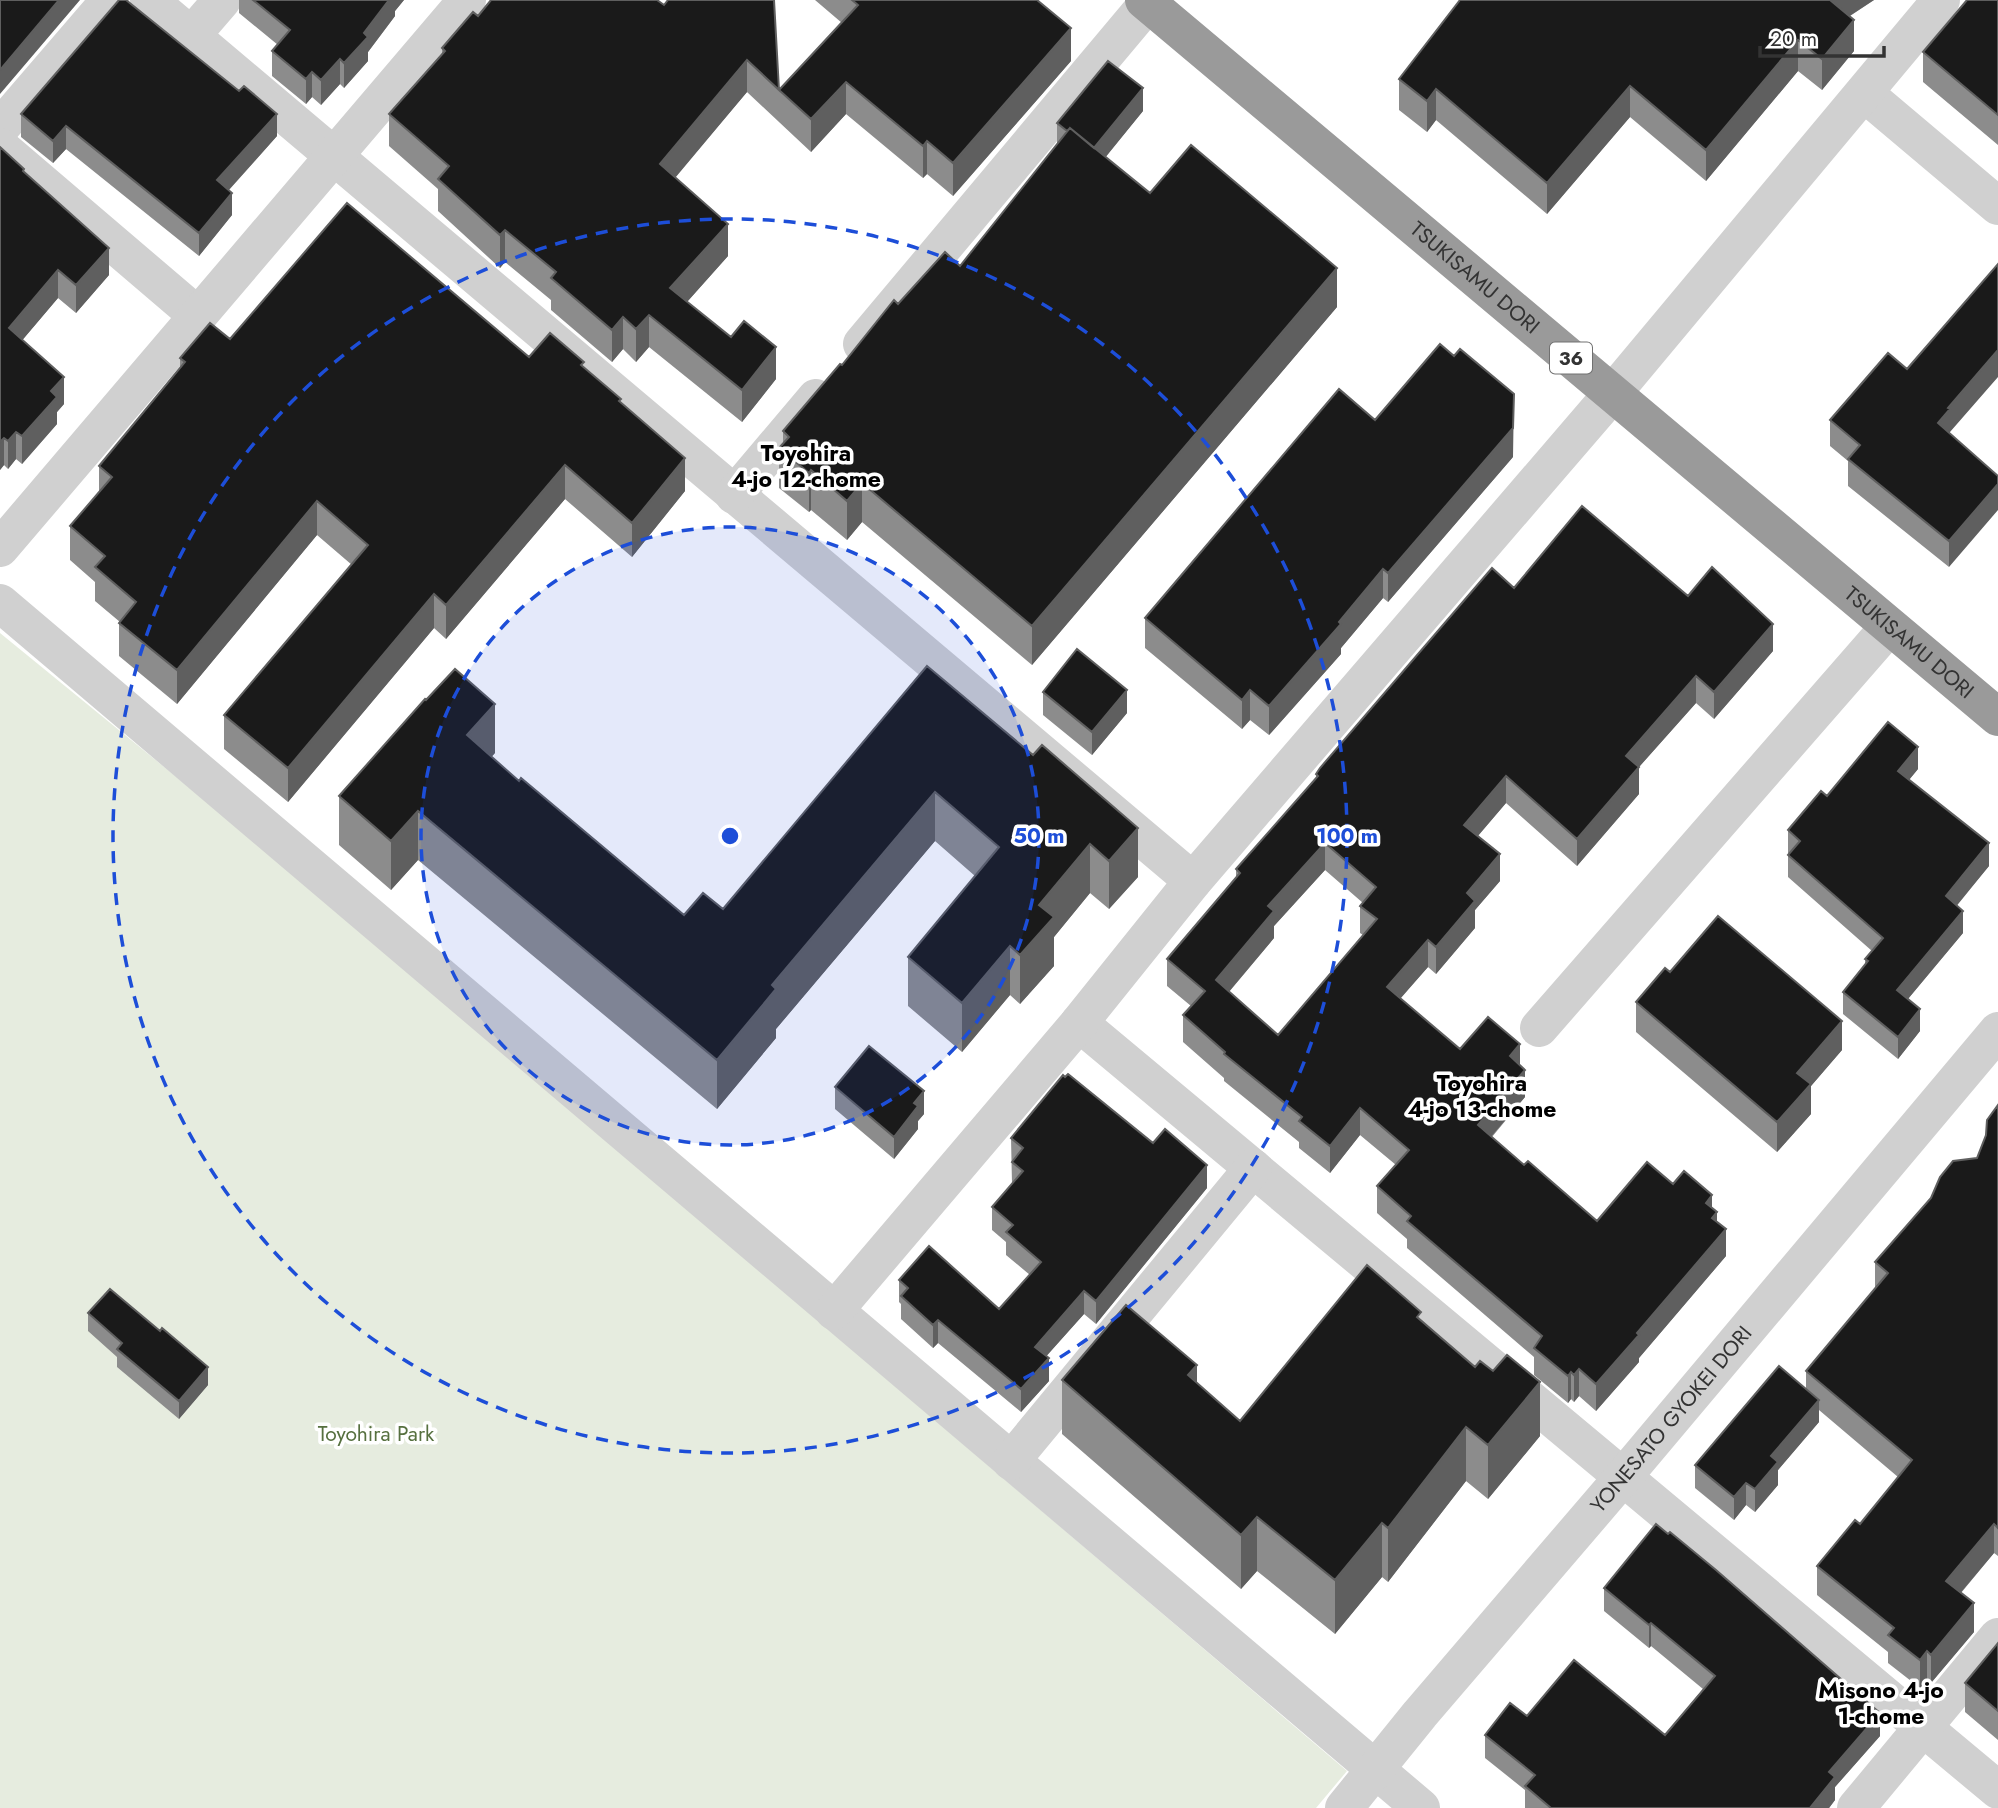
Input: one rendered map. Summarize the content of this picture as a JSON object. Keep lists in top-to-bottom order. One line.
{"streets":{"highway":["TSUKISAMU DORI","36"],"street":["YONESATO GYOKEI DORI"]},"districts":["Toyohira 4-jo 12-chome","Toyohira 4-jo 13-chome","Misono 4-jo 1-chome"],"parks":["Toyohira Park"],"scale_bar":"20 m","rings":["50 m","100 m"]}
